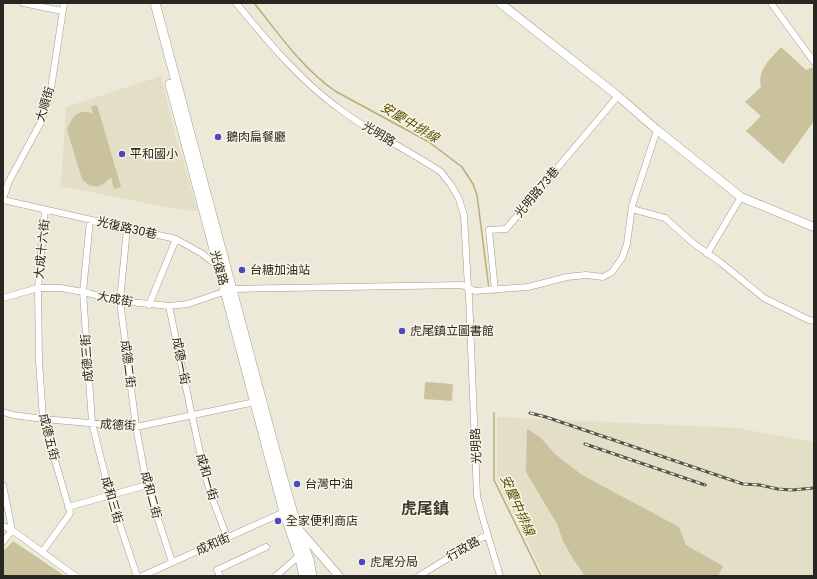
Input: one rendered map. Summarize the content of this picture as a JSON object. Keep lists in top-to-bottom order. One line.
{"streets":{"main road":["光復路"],"street":["大順街","光明路","光明路73巷","光復路30巷","大成十六街","大成街","成德三街","成德一街","成德二街","成德街","成德五街","成和一街","成和二街","成和三街","成和街","行政路"]},"crossings":[["大順街","光復路30巷"],["光明路","行政路"],["光復路30巷","大成十六街"],["光復路30巷","光復路"],["光復路30巷","成德三街"],["光復路30巷","成德二街"],["大成十六街","大成街"],["大成十六街","成德五街"],["光復路","大成街"],["光復路","成德街"],["光復路","成和街"],["大成街","成德三街"],["大成街","成德一街"],["大成街","成德二街"],["大成街","成德五街"],["成德三街","成德街"],["成德三街","成和三街"],["成德一街","成德街"],["成德一街","成和一街"],["成德二街","成德街"],["成德二街","成和二街"],["成德街","成德五街"],["成德街","成和一街"],["成德街","成和二街"],["成德街","成和三街"],["成和一街","成和街"],["成和二街","成和街"]],"districts":["虎尾鎮"],"water":["安慶中排線"],"places":["鵝肉扁餐廳","平和國小","台糖加油站","虎尾鎮立圖書館","台灣中油","全家便利商店","虎尾分局"]}
